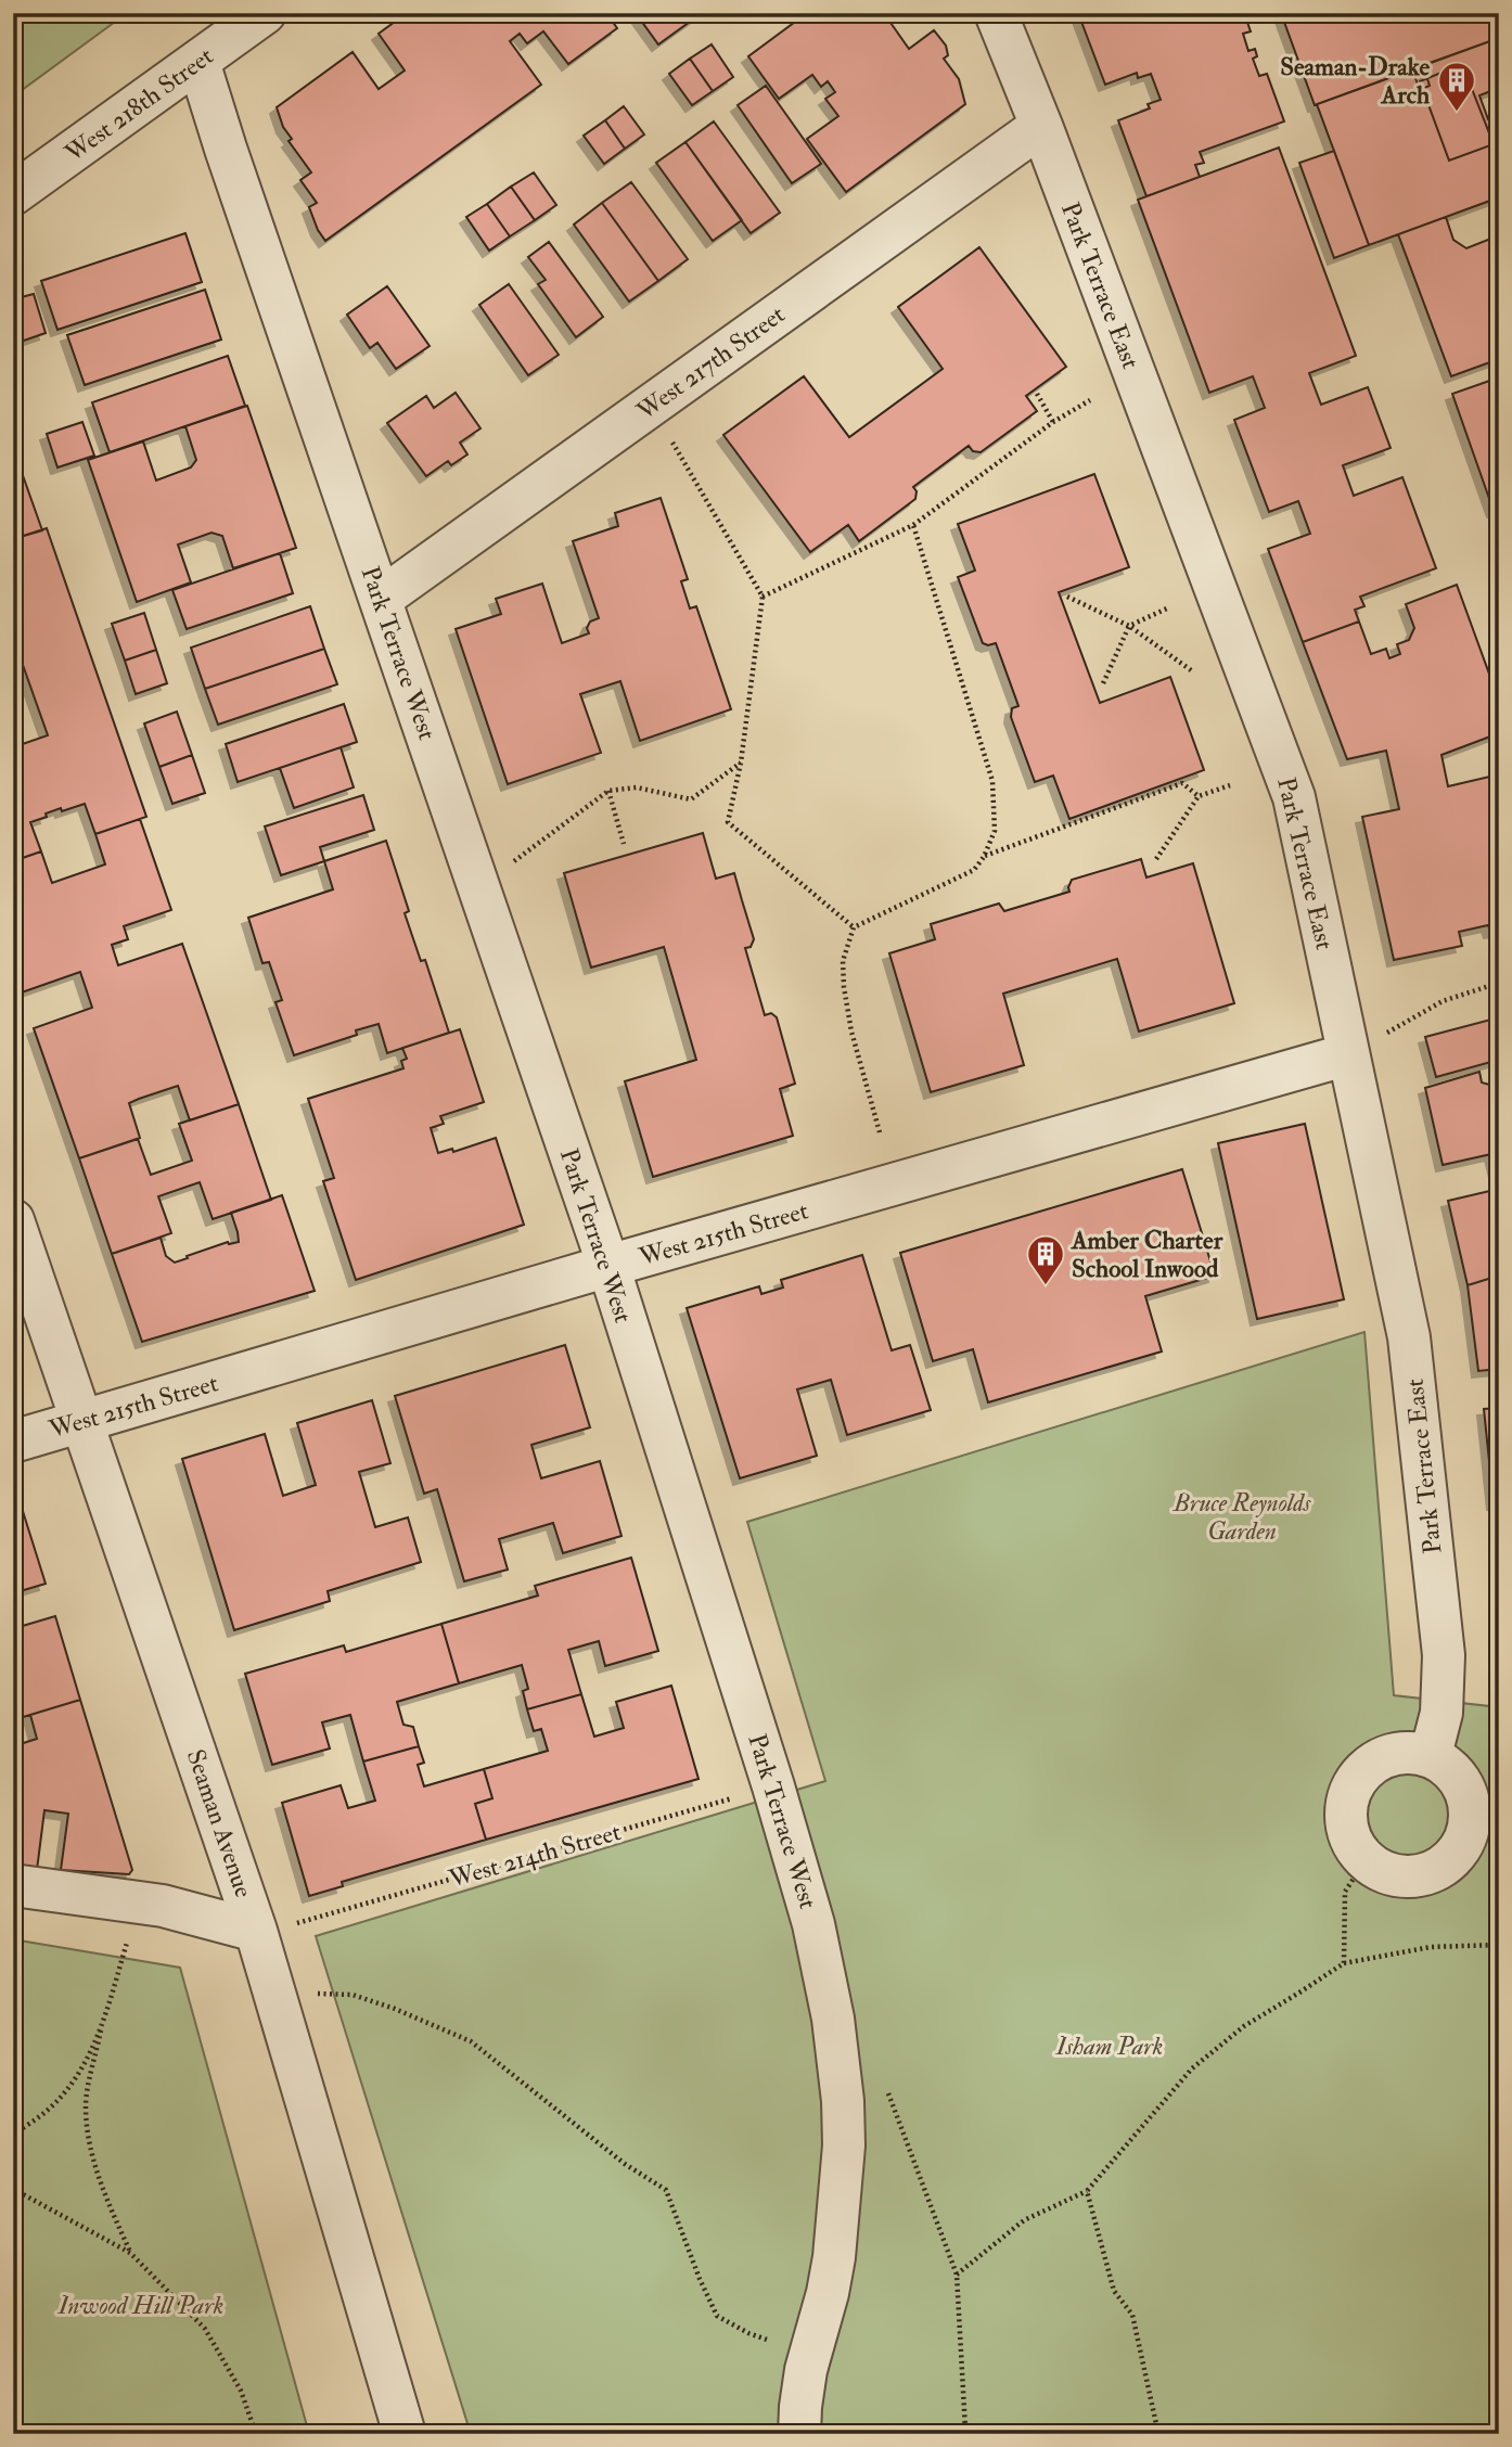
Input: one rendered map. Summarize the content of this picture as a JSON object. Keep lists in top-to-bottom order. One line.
{"streets":{"street":["West 218th Street","Park Terrace East","West 217th Street","Park Terrace West","West 215th Street","Seaman Avenue"],"path":["West 214th Street"]},"crossings":[["West 218th Street","Park Terrace West"],["Park Terrace East","West 217th Street"],["Park Terrace East","West 215th Street"],["West 217th Street","Park Terrace West"],["Park Terrace West","West 215th Street"],["Park Terrace West","West 214th Street"],["West 215th Street","Seaman Avenue"],["Seaman Avenue","West 214th Street"]],"parks":["Bruce Reynolds Garden","Isham Park","Inwood Hill Park"],"places":{"building":["Seaman-Drake Arch","Amber Charter School Inwood"]}}
